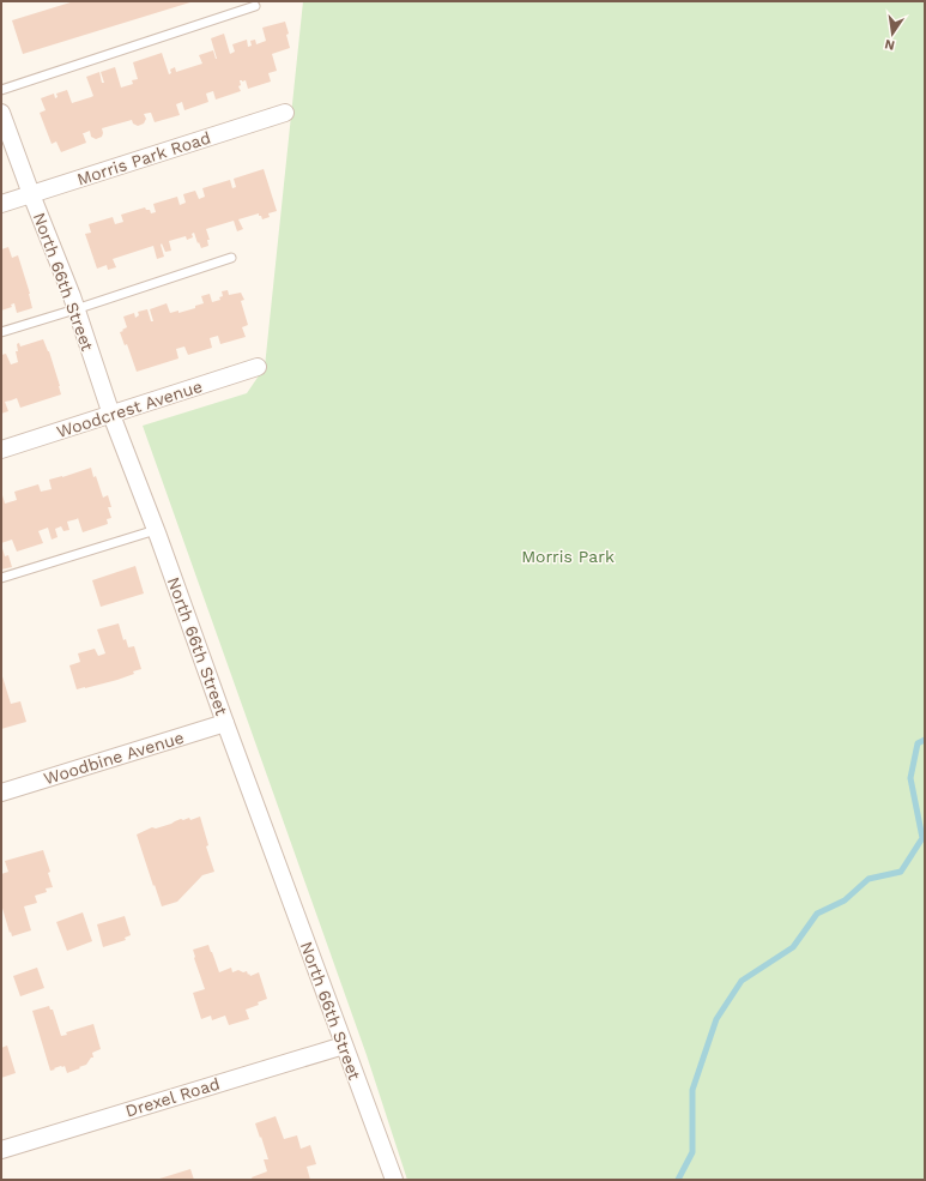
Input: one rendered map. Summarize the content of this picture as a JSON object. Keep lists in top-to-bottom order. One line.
{"streets":{"street":["Morris Park Road","North 66th Street","Woodcrest Avenue","Woodbine Avenue","Drexel Road"]},"crossings":[["Morris Park Road","North 66th Street"],["North 66th Street","Woodcrest Avenue"],["North 66th Street","Woodbine Avenue"],["North 66th Street","Drexel Road"]],"parks":["Morris Park"],"north":"bottom"}
